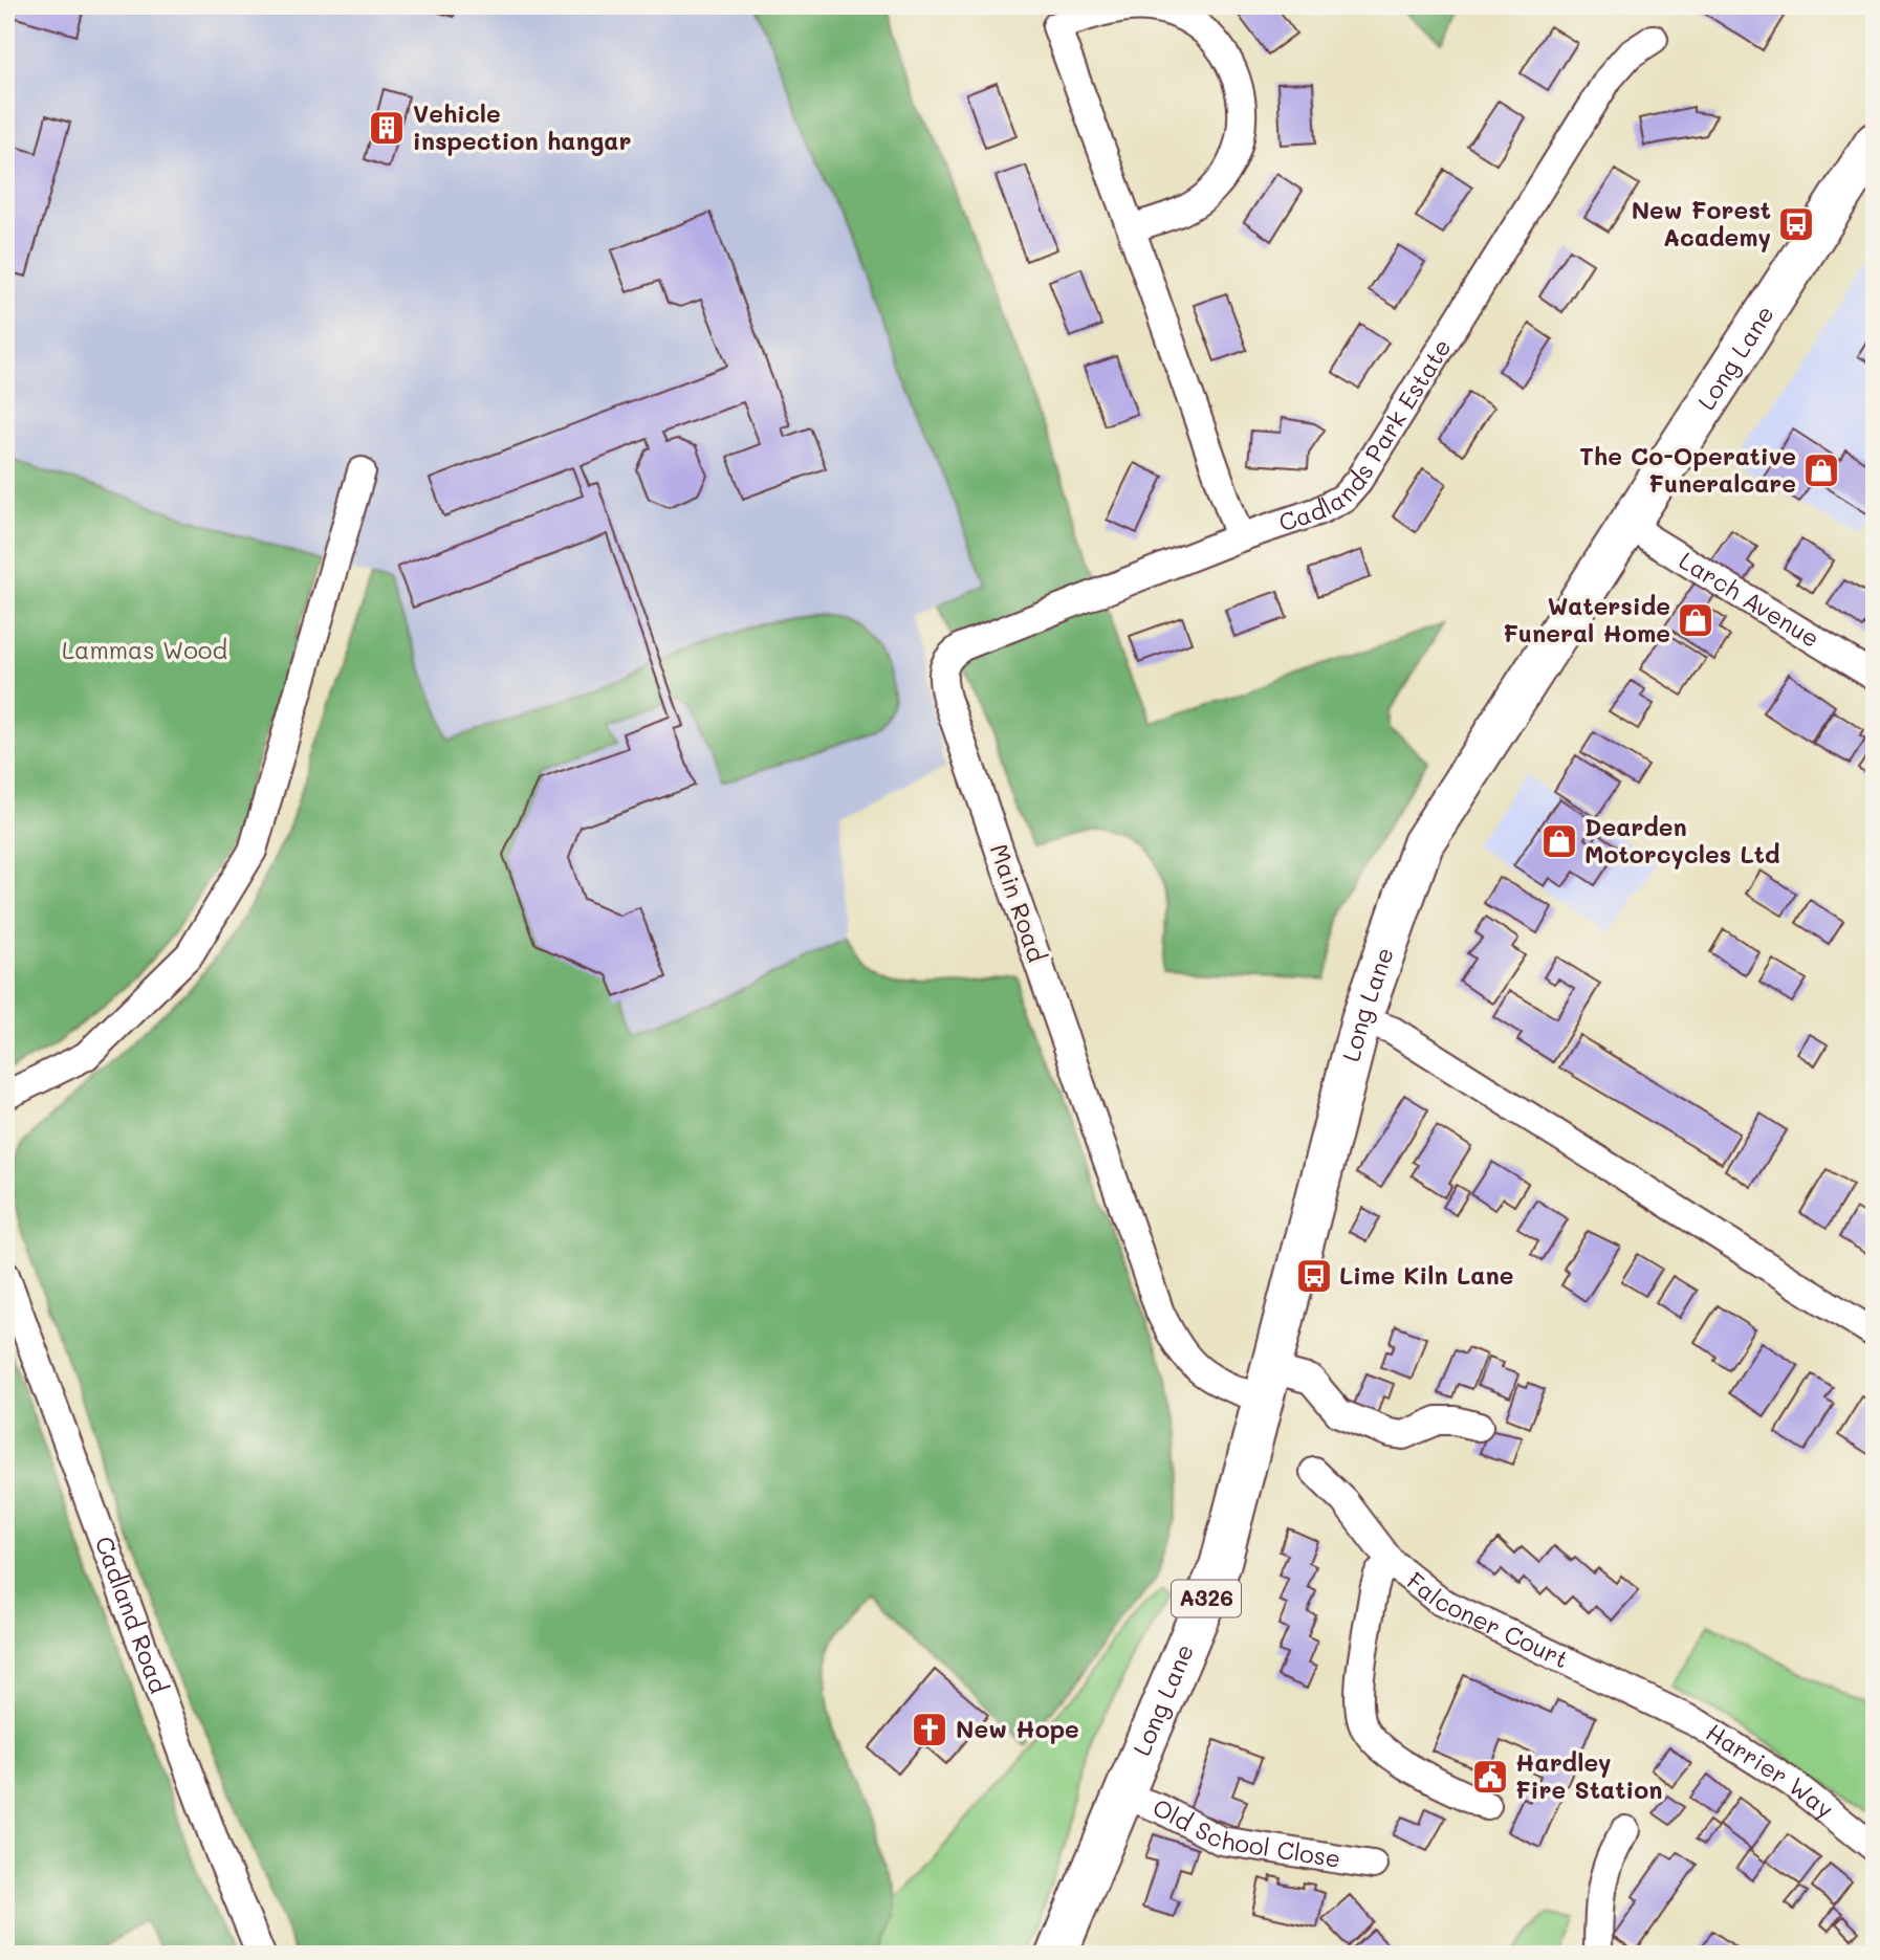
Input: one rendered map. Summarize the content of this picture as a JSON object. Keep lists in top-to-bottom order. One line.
{"streets":{"main road":["Long Lane","A326"],"street":["Cadlands Park Estate","Larch Avenue","Main Road","Cadland Road","Falconer Court","Harrier Way","Old School Close"]},"crossings":[["Long Lane","Larch Avenue"],["Long Lane","Main Road"],["Long Lane","Old School Close"],["Cadlands Park Estate","Main Road"],["Falconer Court","Harrier Way"]],"parks":["Lammas Wood"],"places":{"building":["Vehicle inspection hangar"],"bus stop":["New Forest Academy","Lime Kiln Lane"],"shop":["The Co-Operative Funeralcare","Waterside Funeral Home","Dearden Motorcycles Ltd"],"church":["New Hope"],"public building":["Hardley Fire Station"]}}
